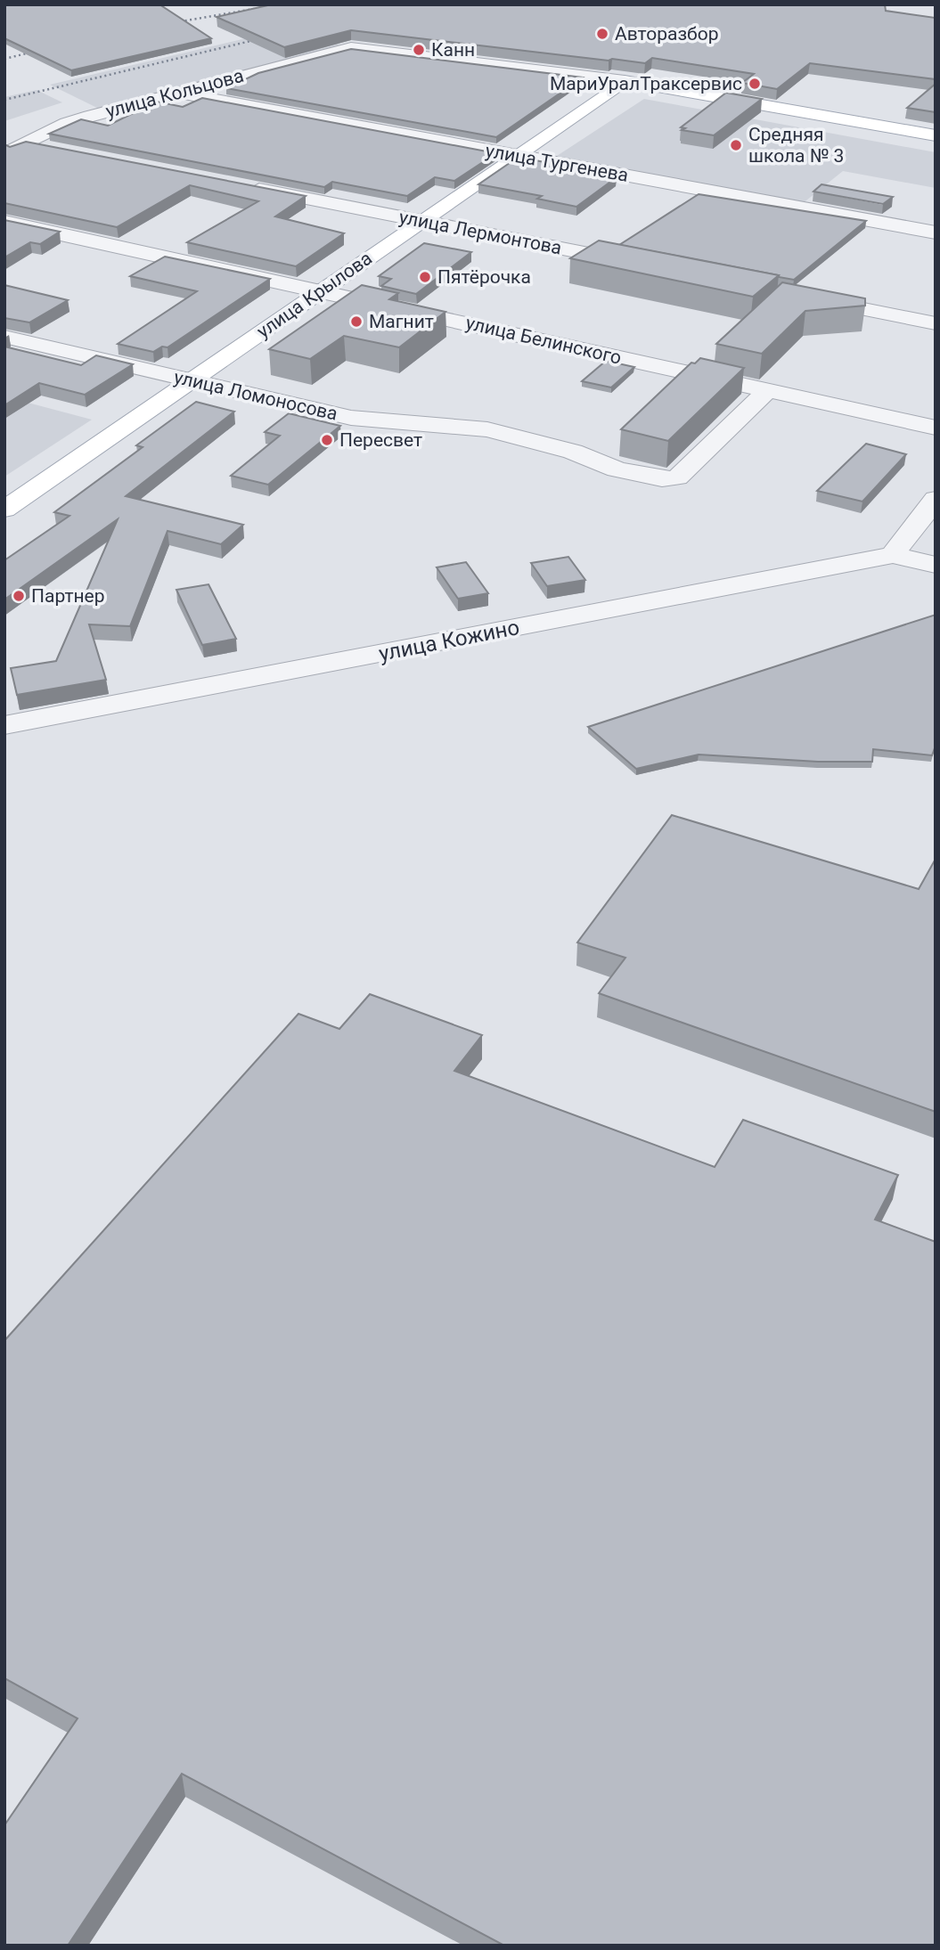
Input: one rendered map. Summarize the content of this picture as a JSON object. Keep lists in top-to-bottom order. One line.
{"streets":{"main road":["улица Крылова"],"street":["улица Кольцова","улица Тургенева","улица Лермонтова","улица Белинского","улица Ломоносова","улица Кожино"]},"crossings":[["улица Кольцова","улица Тургенева"],["улица Кольцова","улица Крылова"],["улица Тургенева","улица Крылова"],["улица Лермонтова","улица Крылова"],["улица Крылова","улица Белинского"],["улица Крылова","улица Ломоносова"],["улица Белинского","улица Ломоносова"]],"places":["Авторазбор","Канн","МариУралТраксервис","Средняя школа № 3","Пятёрочка","Магнит","Пересвет","Партнер"]}
